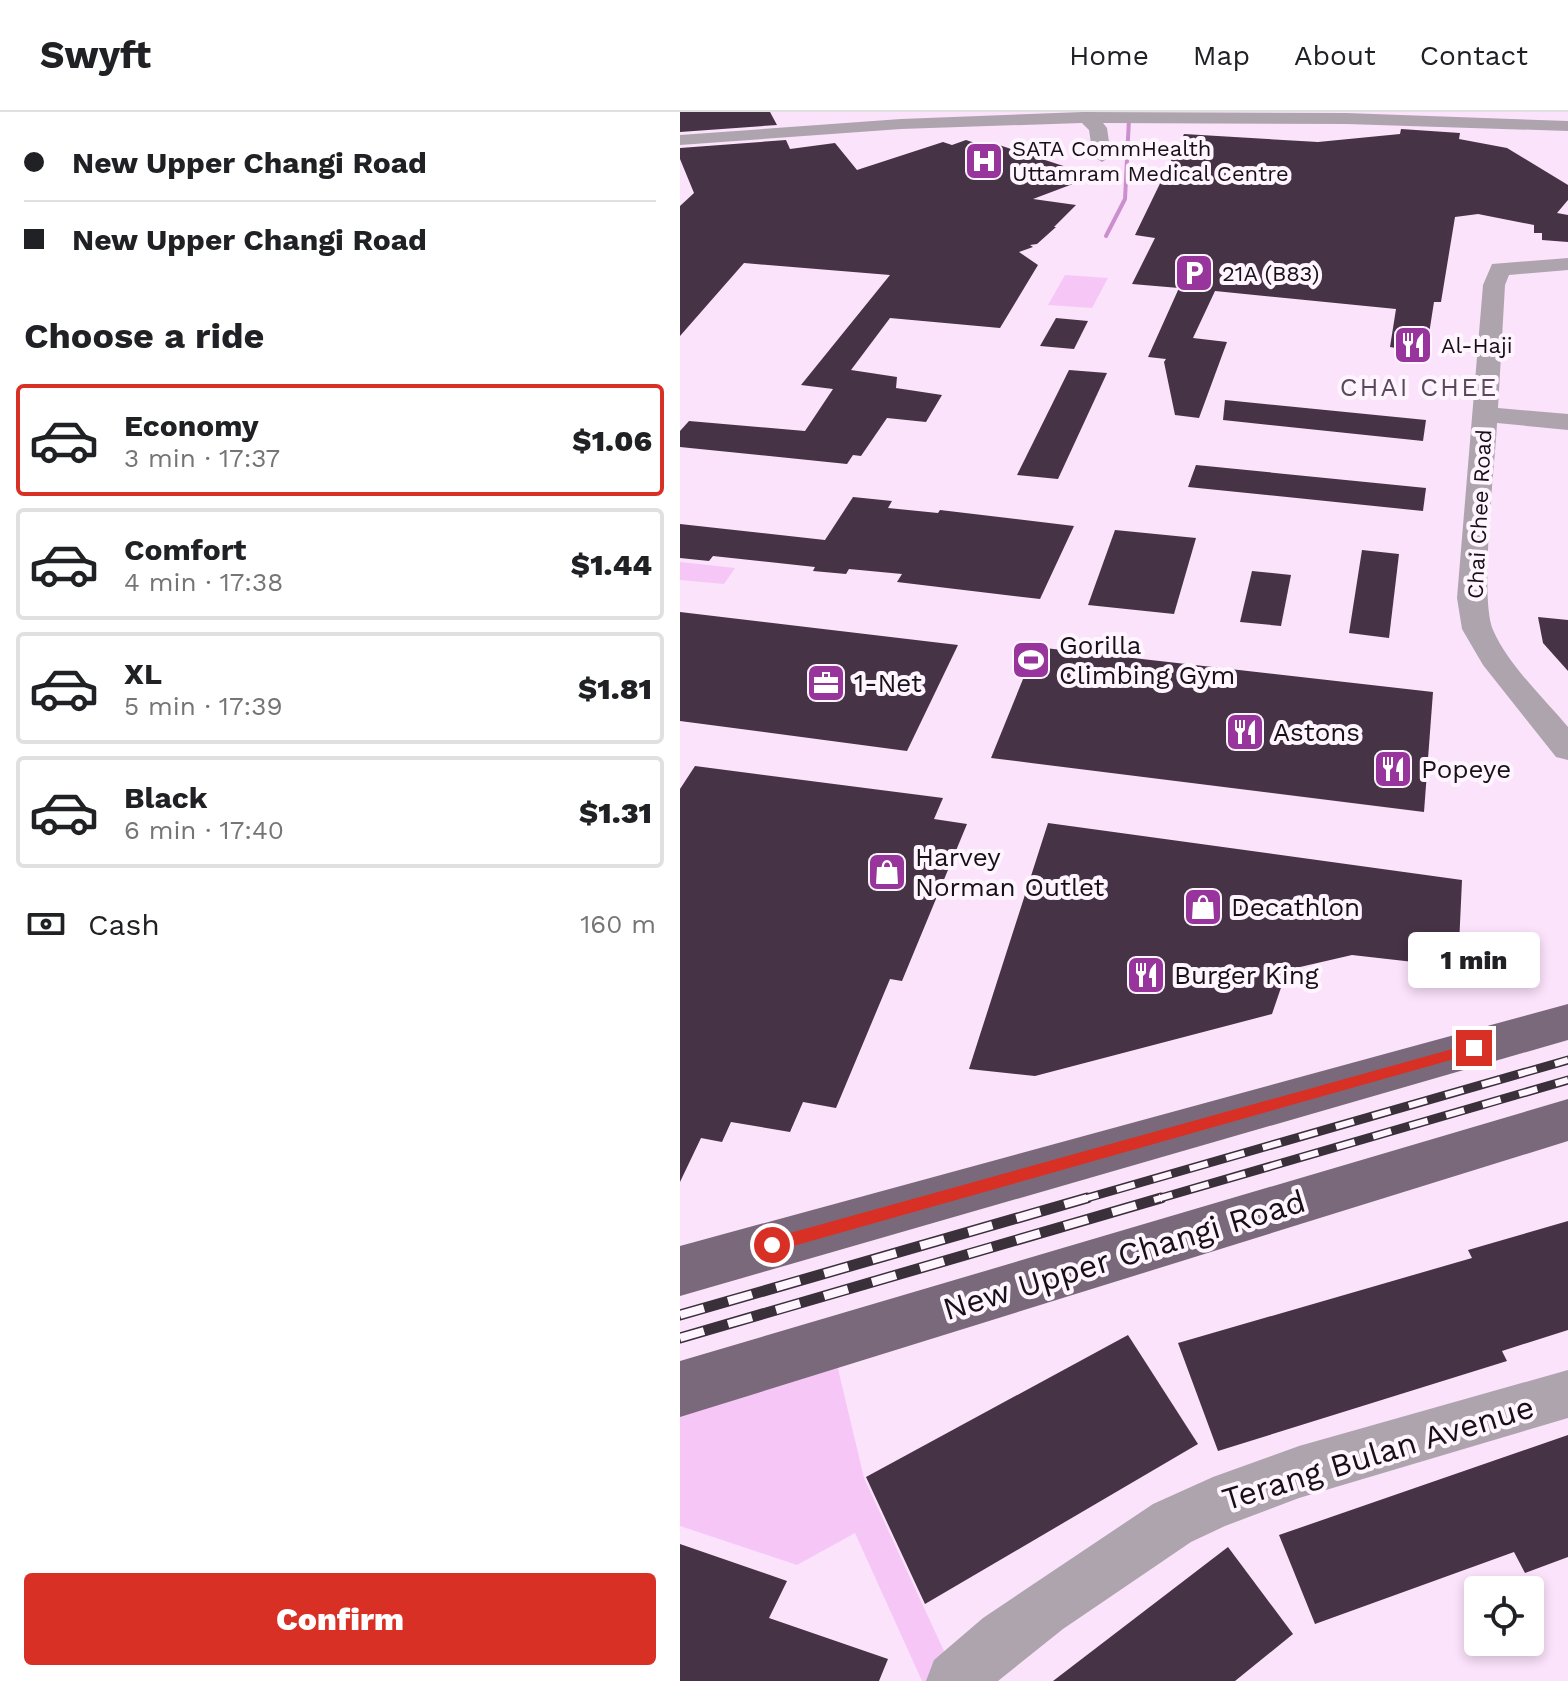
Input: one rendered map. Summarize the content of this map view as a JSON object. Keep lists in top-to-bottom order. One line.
{"streets":{"main road":["New Upper Changi Road"],"street":["Chai Chee Road","Terang Bulan Avenue"]},"districts":["CHAI CHEE"],"places":{"hospital":["SATA CommHealth Uttamram Medical Centre"],"parking":["21A (B83)"],"restaurant":["Al-Haji","Astons","Popeye","Burger King"],"sports":["Gorilla Climbing Gym"],"office":["1-Net"],"shop":["Harvey Norman Outlet","Decathlon"]},"page":{"header":"Swyft","nav":["Home","Map","About","Contact"],"banner":["New Upper Changi Road","New Upper Changi Road"],"heading":"Choose a ride","list":[{"name":"Economy","note":"3 min · 17:37","value":"$1.06"},{"name":"Comfort","note":"4 min · 17:38","value":"$1.44"},{"name":"XL","note":"5 min · 17:39","value":"$1.81"},{"name":"Black","note":"6 min · 17:40","value":"$1.31"}],"pay":["Cash","160 m"],"bubble":"1 min","buttons":"Confirm"}}
